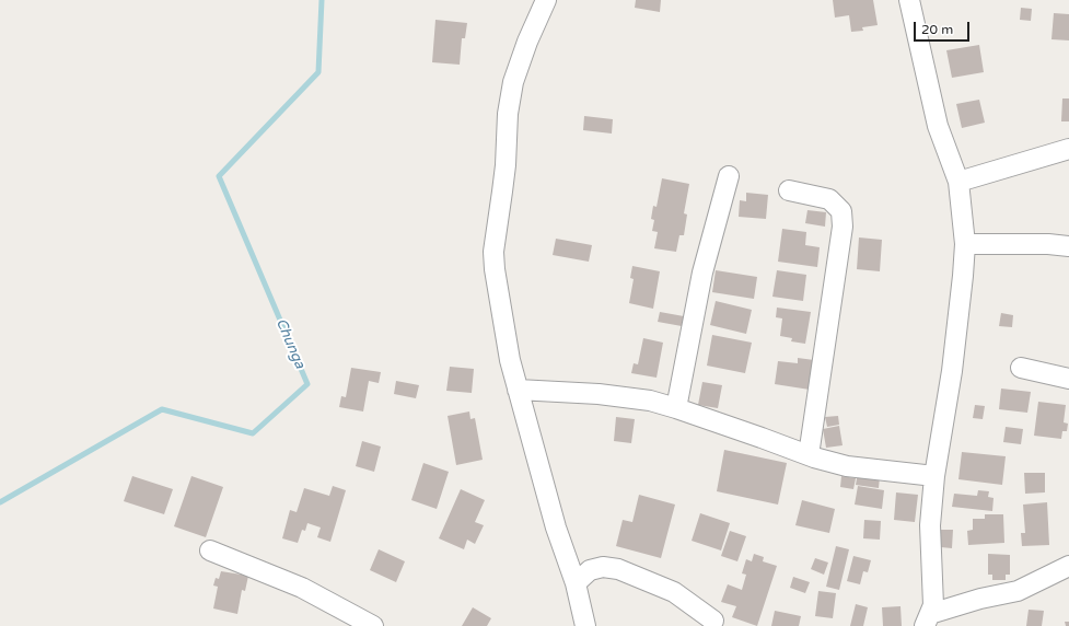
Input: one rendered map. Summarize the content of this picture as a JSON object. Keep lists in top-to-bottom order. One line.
{"water":["Chunga"],"scale_bar":"20 m"}
